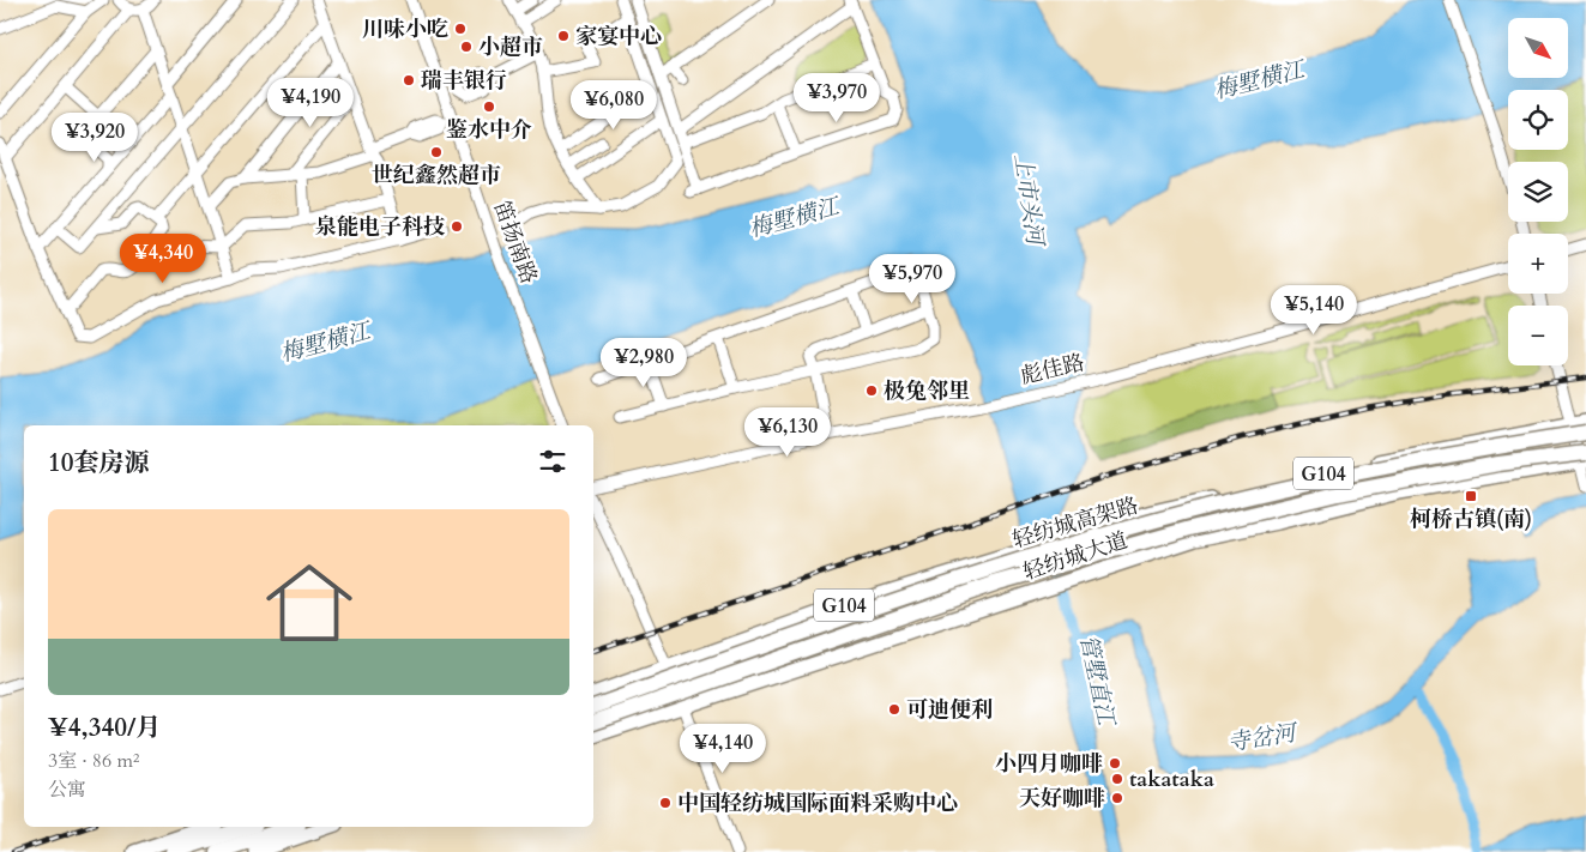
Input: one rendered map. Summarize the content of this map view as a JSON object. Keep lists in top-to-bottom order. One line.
{"streets":{"highway":["轻纺城高架路"],"main road":["G104","轻纺城大道"],"street":["笛扬南路","彪佳路"]},"crossings":[["轻纺城高架路","轻纺城大道"]],"water":["梅墅横江","上市头河","管墅直江","寺岔河"],"places":{"other":["川味小吃","家宴中心","小超市","瑞丰银行","鉴水中介","世纪鑫然超市","泉能电子科技","极兔邻里","可迪便利","小四月咖啡","takataka","天好咖啡","中国轻纺城国际面料采购中心"],"transit":["柯桥古镇(南)"]},"north":"bottom right","page":{"map_buttons":["+","−"],"price":["¥3,970","¥4,190","¥6,080","¥3,920","¥4,340","¥5,970","¥5,140","¥2,980","¥6,130","¥4,140"],"heading":"10套房源","list":[{"name":"¥4,340/月","note":"3室 · 86 m² · 公寓"}]}}
